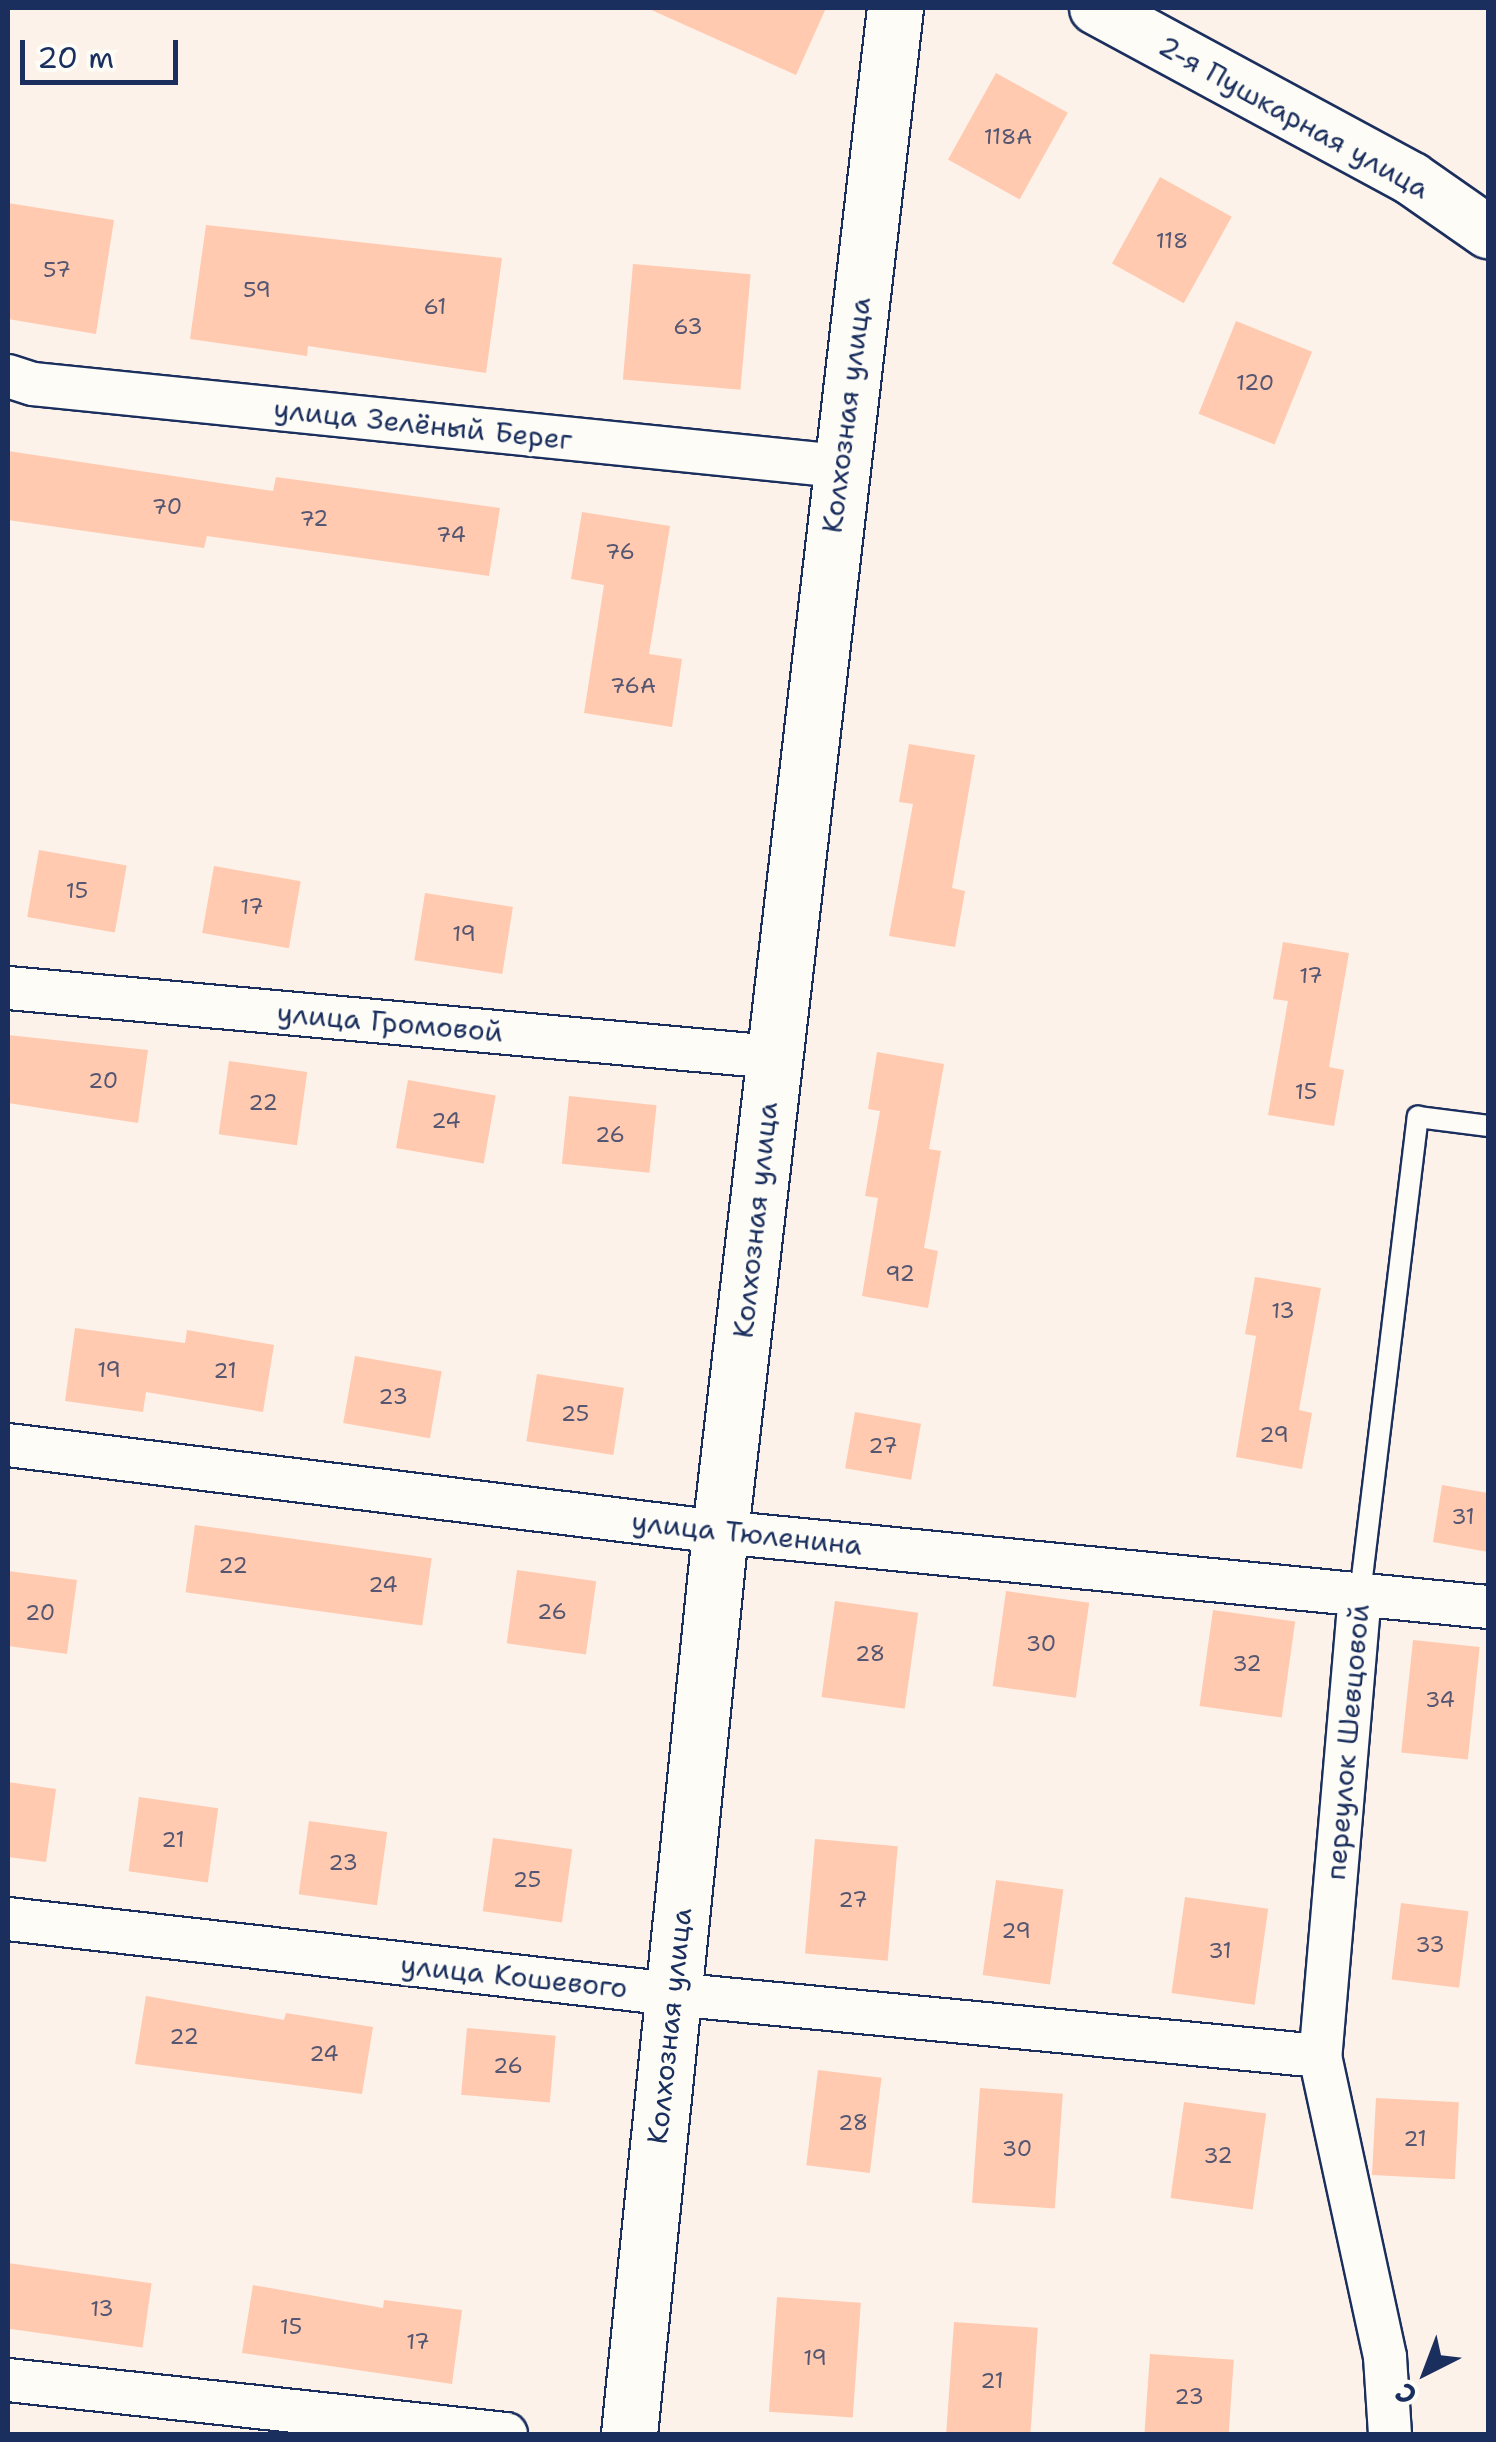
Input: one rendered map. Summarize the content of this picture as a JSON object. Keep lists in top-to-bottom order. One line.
{"streets":{"main road":["Колхозная улица"],"street":["2-я Пушкарная улица","улица Зелёный Берег","улица Громовой","улица Тюленина","переулок Шевцовой","улица Кошевого"]},"crossings":[["Колхозная улица","улица Зелёный Берег"],["Колхозная улица","улица Громовой"],["Колхозная улица","улица Тюленина"],["Колхозная улица","улица Кошевого"],["улица Тюленина","переулок Шевцовой"],["переулок Шевцовой","улица Кошевого"]],"house_numbers":["118А","118","57","59","61","63","120","70","72","74","76","76А","15","17","19","17","20","15","22","24","26","92","13","19","21","23","25","29","27","31","22","24","26","20","30","28","32","34","21","23","25","27","29","33","31","22","24","26","28","21","30","32","13","15","17","19","21","23"],"scale_bar":"20 m","north":"bottom left"}
